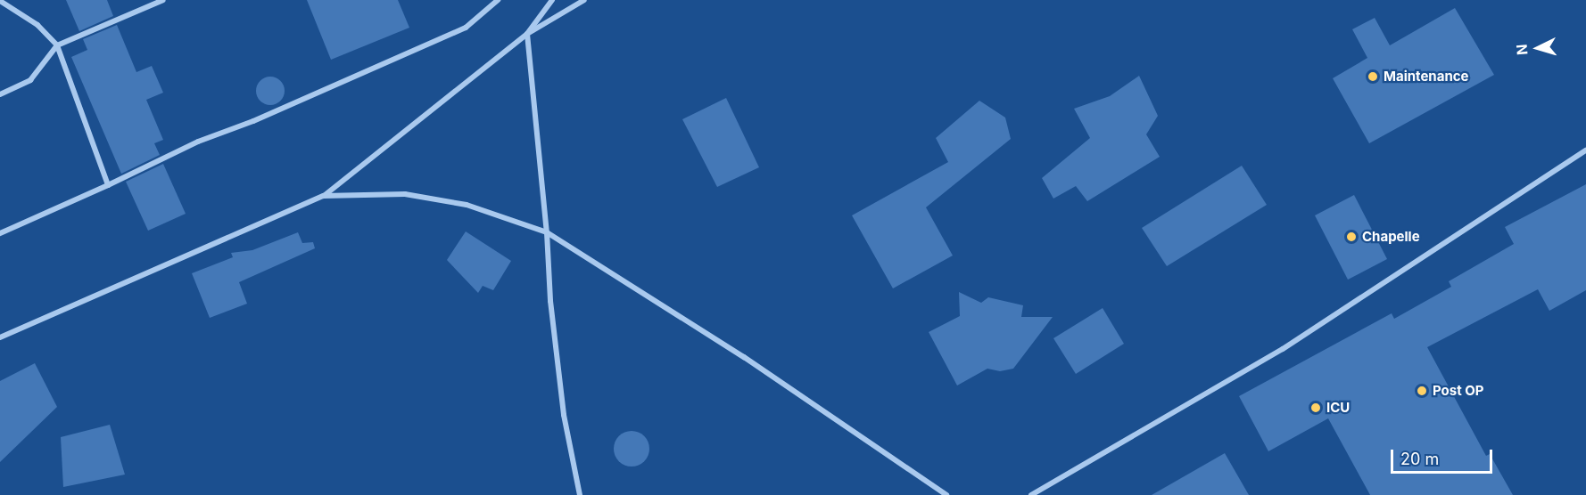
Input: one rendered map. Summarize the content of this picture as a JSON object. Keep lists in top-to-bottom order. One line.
{"places":["Maintenance","Chapelle","Post OP","ICU"],"scale_bar":"20 m","north":"left"}
